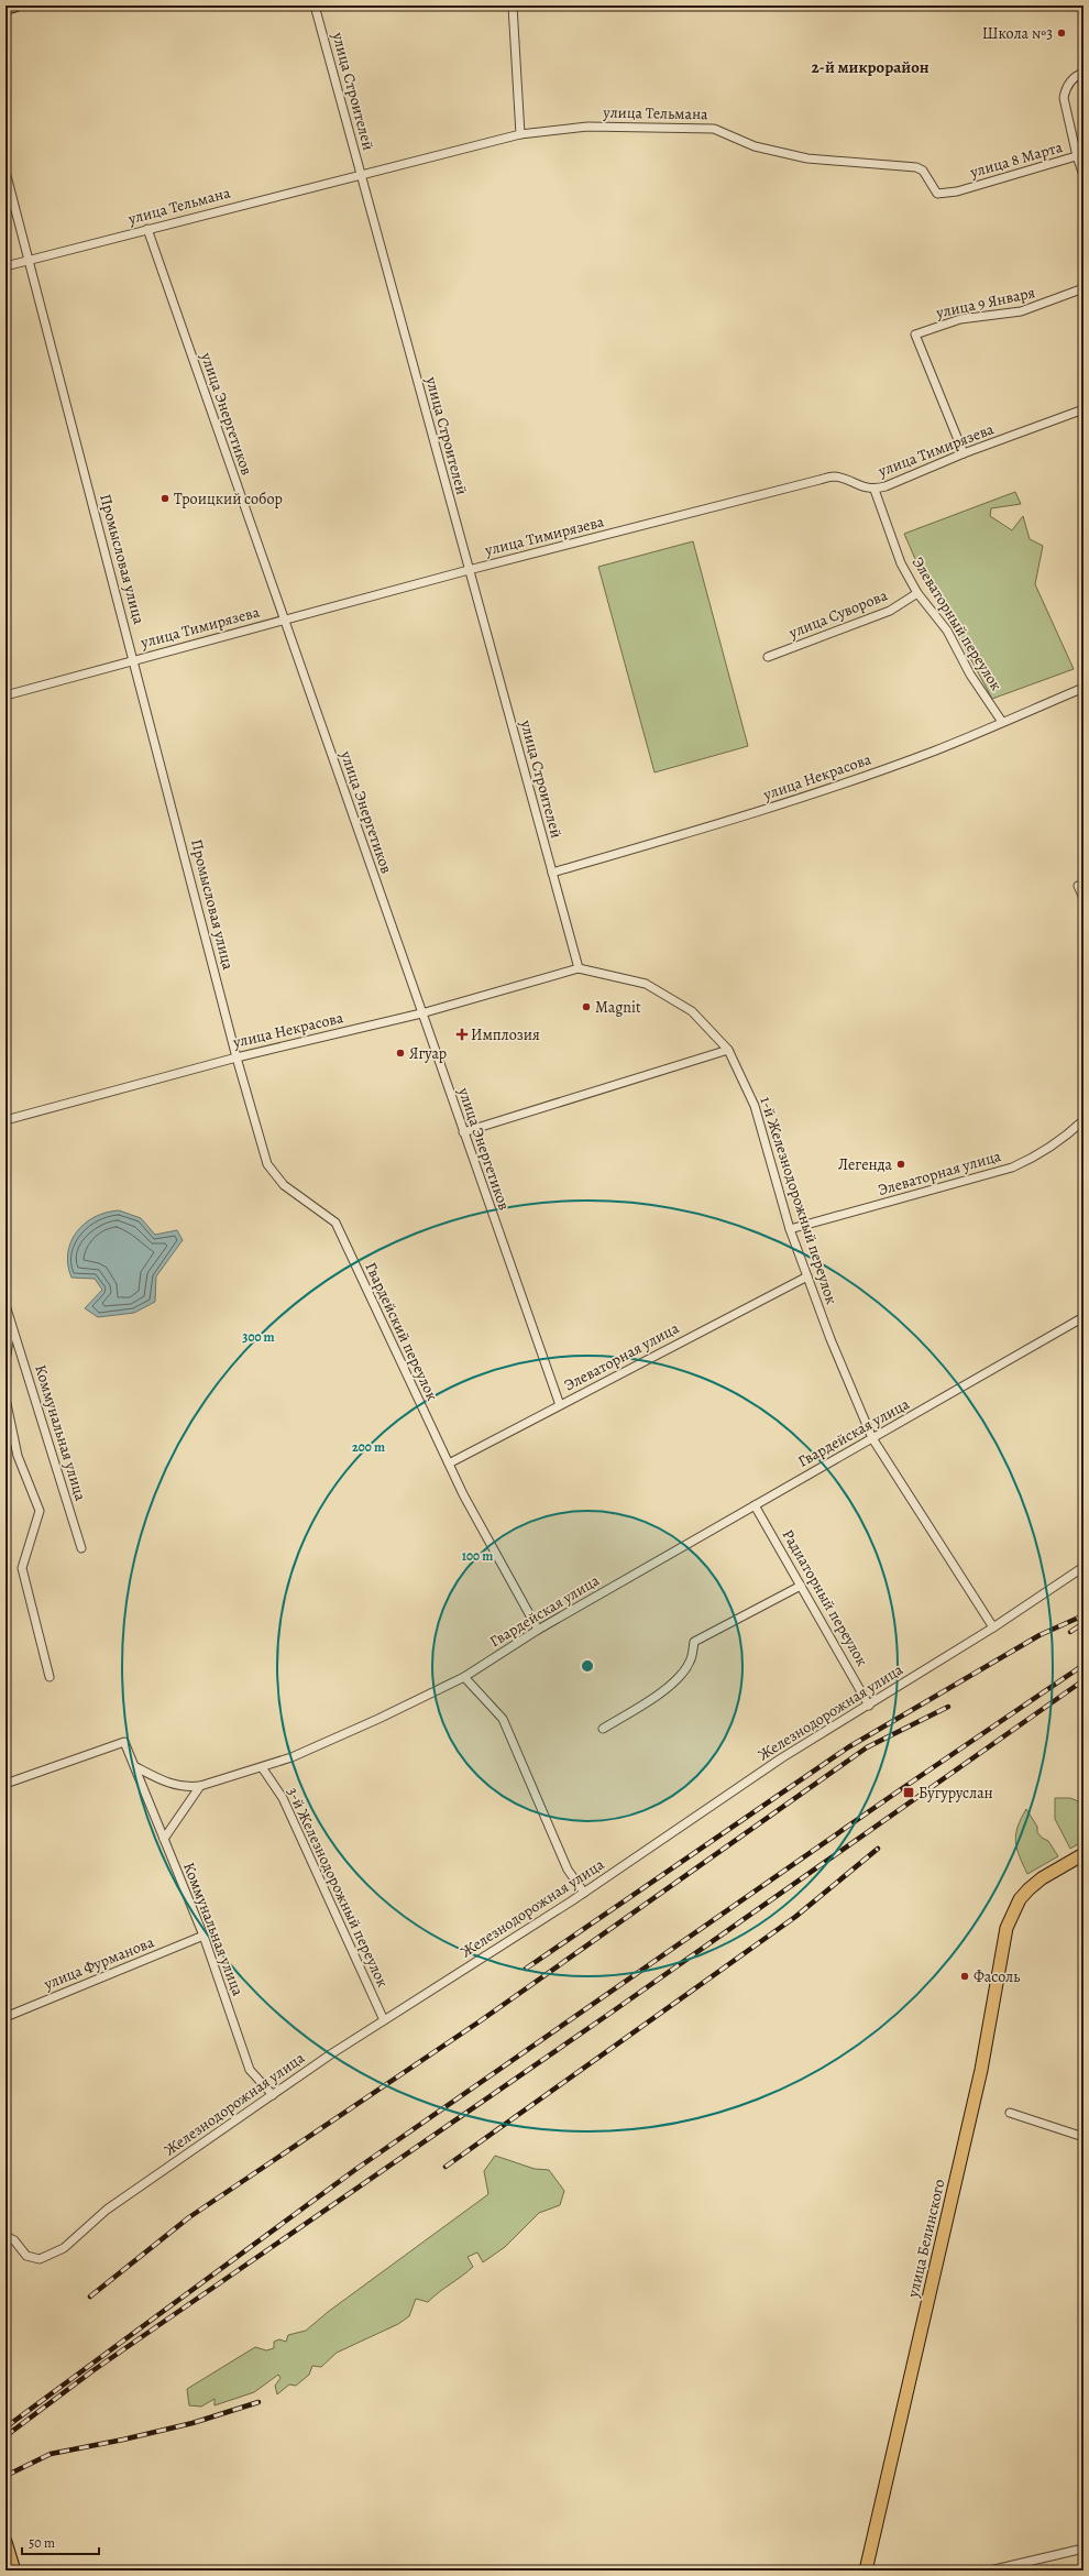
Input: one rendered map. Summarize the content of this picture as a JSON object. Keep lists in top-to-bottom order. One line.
{"streets":{"main road":["улица Белинского"],"street":["улица Строителей","улица Тельмана","улица 8 Марта","улица 9 Января","улица Энергетиков","улица Тимирязева","Промысловая улица","улица Суворова","Элеваторный переулок","улица Некрасова","Элеваторная улица","1-й Железнодорожный переулок","Гвардейский переулок","Коммунальная улица","Гвардейская улица","Радиаторный переулок","Железнодорожная улица","3-й Железнодорожный переулок","улица Фурманова"]},"crossings":[["улица Строителей","улица Тельмана"],["улица Строителей","улица Тимирязева"],["улица Строителей","улица Некрасова"],["улица Строителей","1-й Железнодорожный переулок"],["улица Тельмана","улица 8 Марта"],["улица Тельмана","улица Энергетиков"],["улица Тельмана","Промысловая улица"],["улица 9 Января","улица Тимирязева"],["улица Энергетиков","улица Тимирязева"],["улица Энергетиков","улица Некрасова"],["улица Энергетиков","Элеваторная улица"],["улица Тимирязева","Промысловая улица"],["улица Тимирязева","Элеваторный переулок"],["Промысловая улица","улица Некрасова"],["Промысловая улица","Гвардейский переулок"],["улица Суворова","Элеваторный переулок"],["Элеваторный переулок","улица Некрасова"],["улица Некрасова","1-й Железнодорожный переулок"],["улица Некрасова","Гвардейский переулок"],["Элеваторная улица","1-й Железнодорожный переулок"],["Элеваторная улица","Гвардейский переулок"],["1-й Железнодорожный переулок","Гвардейская улица"],["1-й Железнодорожный переулок","Железнодорожная улица"],["Гвардейский переулок","Гвардейская улица"],["Коммунальная улица","Гвардейская улица"],["Коммунальная улица","Железнодорожная улица"],["Коммунальная улица","улица Фурманова"],["Гвардейская улица","Радиаторный переулок"],["Гвардейская улица","3-й Железнодорожный переулок"],["Радиаторный переулок","Железнодорожная улица"],["Железнодорожная улица","3-й Железнодорожный переулок"]],"districts":["2-й микрорайон"],"places":{"other":["Школа №3","Троицкий собор","Magnit","Ягуар","Легенда","Фасоль"],"health":["Имплозия"],"transit":["Бугуруслан"]},"scale_bar":"50 m","rings":["300 m","200 m","100 m"]}
